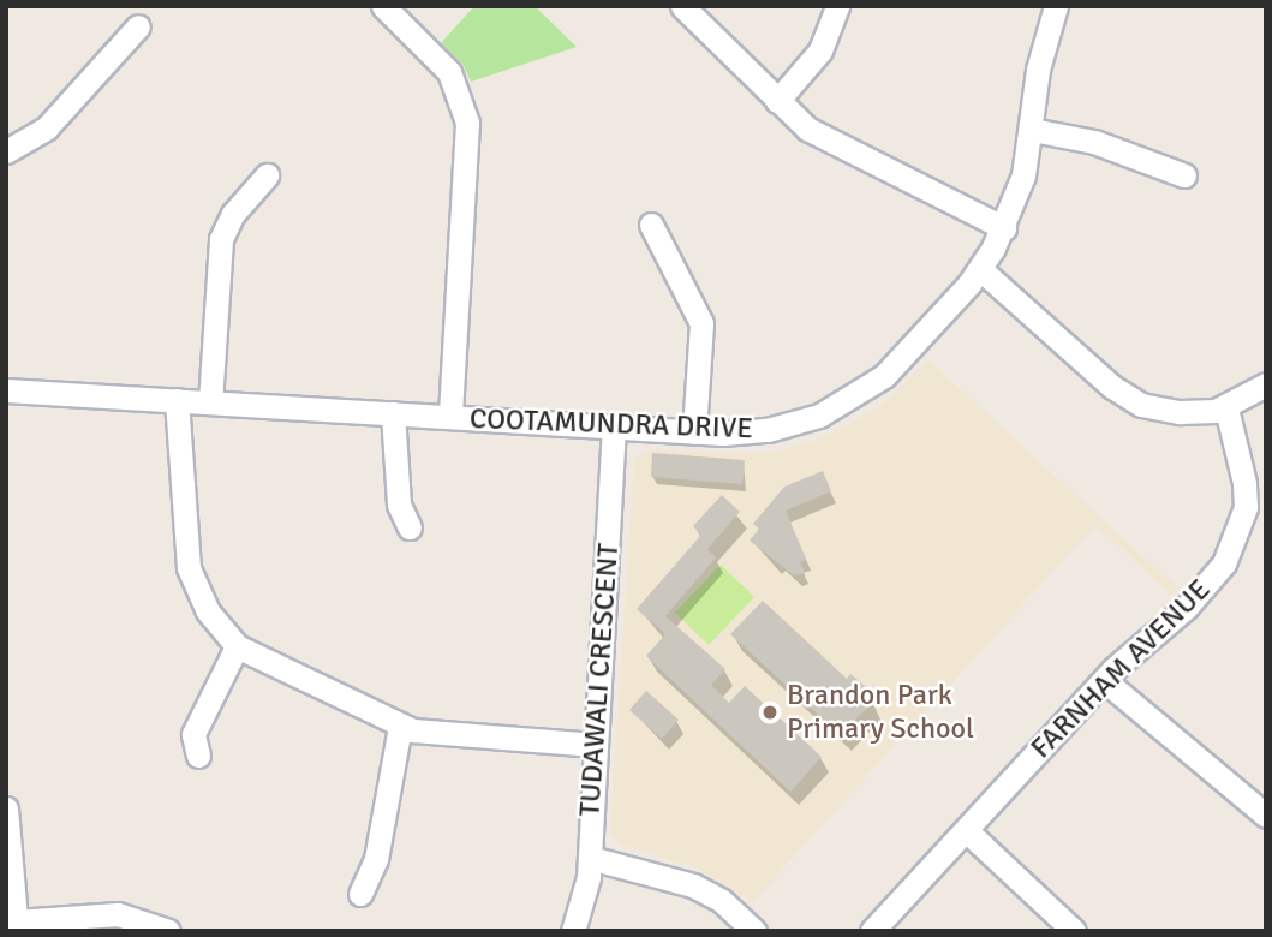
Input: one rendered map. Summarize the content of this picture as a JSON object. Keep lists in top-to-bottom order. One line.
{"streets":{"street":["COOTAMUNDRA DRIVE","FARNHAM AVENUE","TUDAWALI CRESCENT"]},"crossings":[["COOTAMUNDRA DRIVE","TUDAWALI CRESCENT"]],"places":["Brandon Park Primary School"]}
